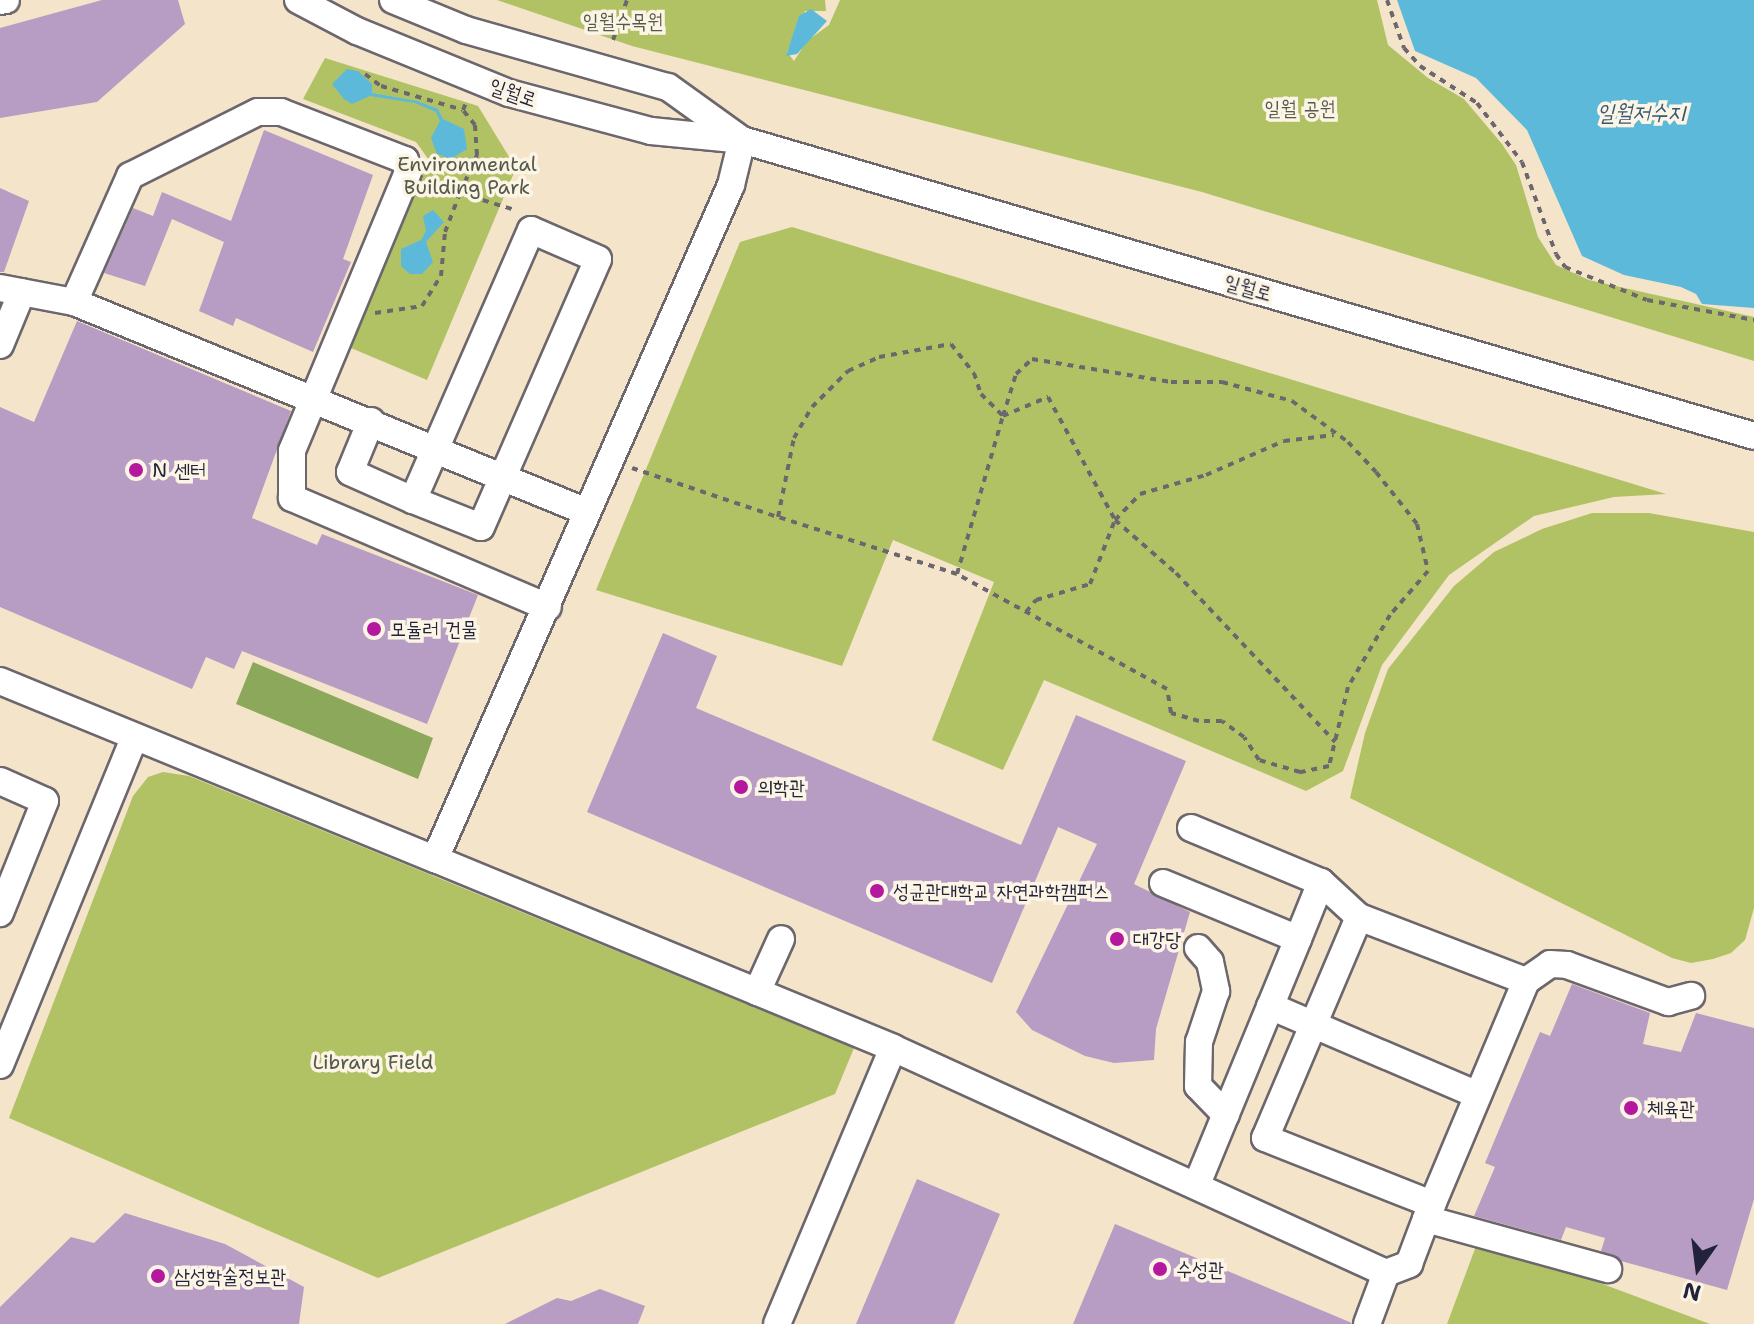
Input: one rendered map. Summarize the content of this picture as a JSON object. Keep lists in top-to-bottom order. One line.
{"streets":{"street":["일월로"]},"water":["일월저수지"],"parks":["일월수목원","일월 공원","Environmental Building Park","Library Field"],"places":["N 센터","모듈러 건물","의학관","성균관대학교 자연과학캠퍼스","대강당","체육관","수성관","삼성학술정보관"],"north":"bottom"}
